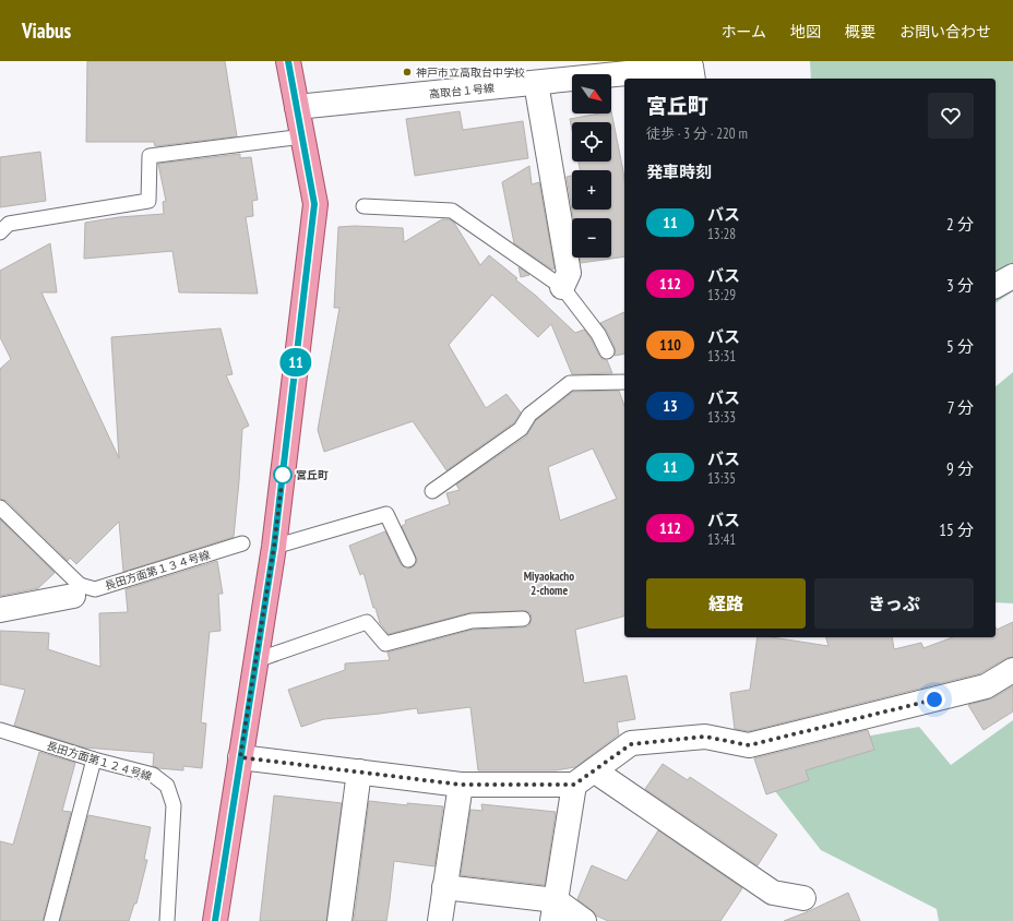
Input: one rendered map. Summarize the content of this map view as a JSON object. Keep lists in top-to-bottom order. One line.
{"streets":{"street":["高取台１号線","長田方面第１３４号線"],"lane":["長田方面第１２４号線"]},"districts":["Miyaokacho 2-chome"],"places":["神戸市立高取台中学校","宮丘町"],"lines":["bus line 11"],"north":"bottom right","page":{"header":"Viabus","nav":["ホーム","地図","概要","お問い合わせ"],"on_map":"11","map_buttons":["+","−"],"heading":[["宮丘町","徒歩 · 3 分 · 220 m"],"発車時刻"],"list":[{"mark":"11","name":"バス","note":"13:28","value":"2 分"},{"mark":"112","name":"バス","note":"13:29","value":"3 分"},{"mark":"110","name":"バス","note":"13:31","value":"5 分"},{"mark":"13","name":"バス","note":"13:33","value":"7 分"},{"mark":"11","name":"バス","note":"13:35","value":"9 分"},{"mark":"112","name":"バス","note":"13:41","value":"15 分"}],"buttons":["経路","きっぷ"]}}
